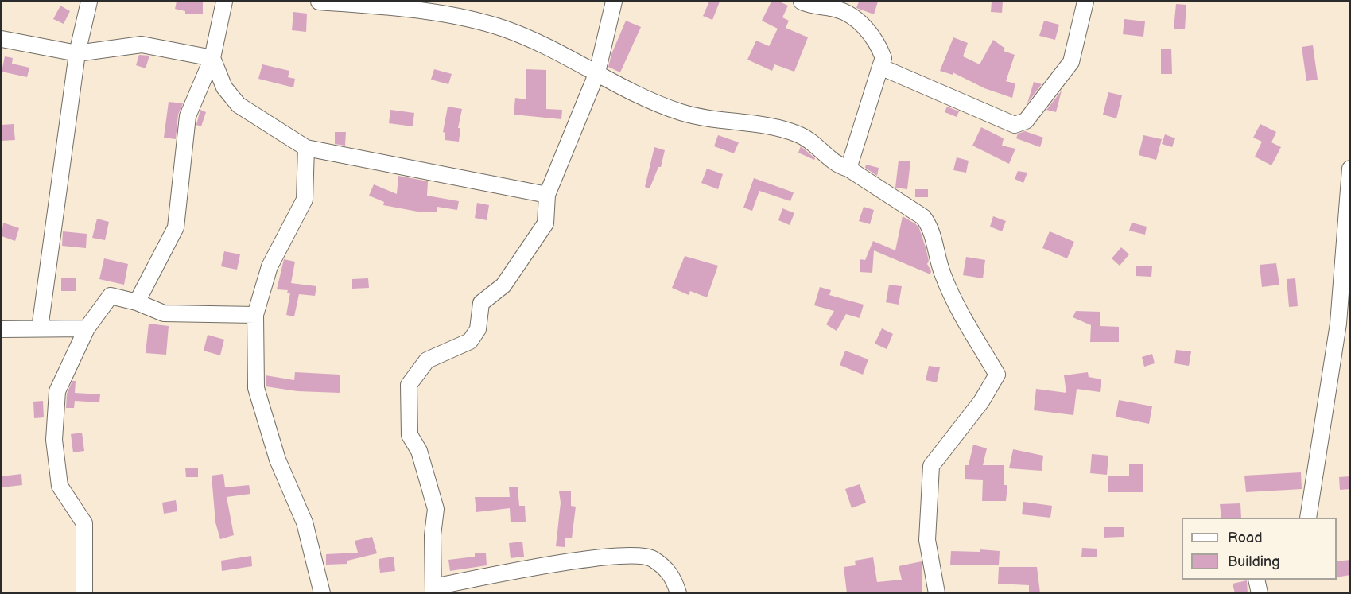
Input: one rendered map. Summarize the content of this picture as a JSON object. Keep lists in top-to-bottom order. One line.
{"legend":["Road","Building"]}
